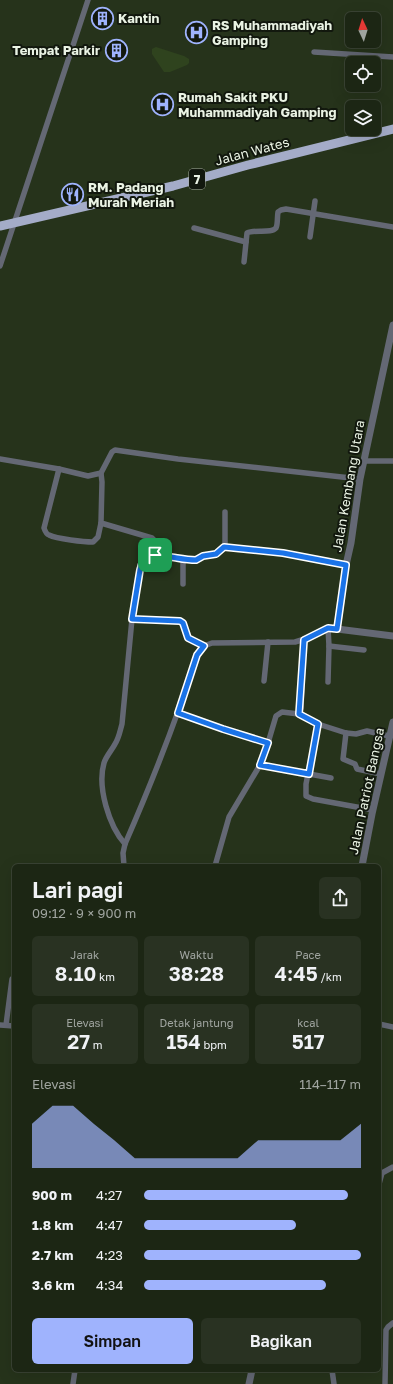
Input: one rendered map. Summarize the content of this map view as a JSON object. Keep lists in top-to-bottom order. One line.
{"streets":{"highway":["Jalan Wates","7"],"street":["Jalan Kembang Utara","Jalan Patriot Bangsa"]},"places":{"building":["Kantin","Tempat Parkir"],"hospital":["RS Muhammadiyah Gamping","Rumah Sakit PKU Muhammadiyah Gamping"],"restaurant":["RM. Padang Murah Meriah"]},"north":"top","page":{"heading":["Lari pagi","09:12 · 9 × 900 m"],"stats":[["Jarak","8.10 km"],["Waktu","38:28"],["Pace","4:45 /km"],["Elevasi","27 m"],["Detak jantung","154 bpm"],["kcal","517"]],"chart":["Elevasi","114–117 m"],"list":[{"name":"900 m","note":"4:27"},{"name":"1.8 km","note":"4:47"},{"name":"2.7 km","note":"4:23"},{"name":"3.6 km","note":"4:34"}],"buttons":["Simpan","Bagikan"]}}
